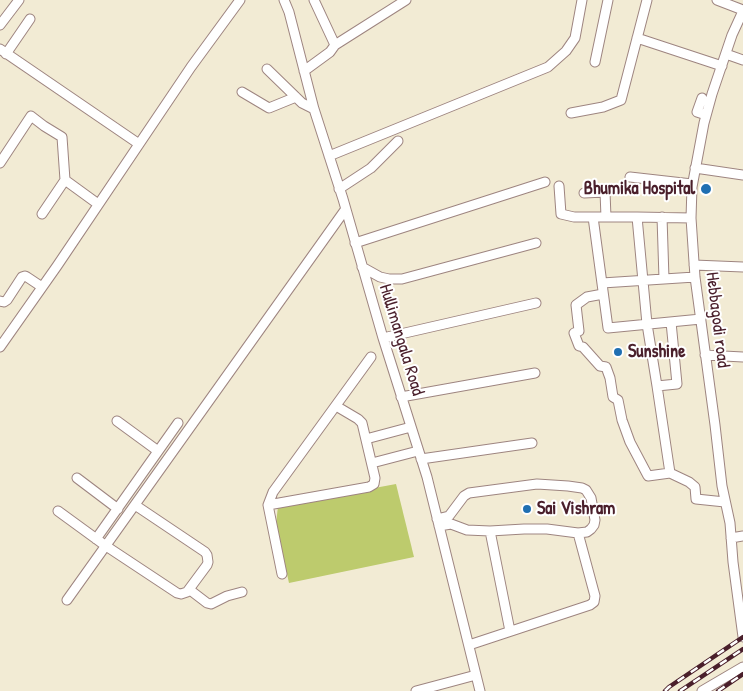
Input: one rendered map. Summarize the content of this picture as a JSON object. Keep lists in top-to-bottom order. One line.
{"streets":{"street":["Hebbagodi road","Hullimangala Road"]},"places":["Bhumika Hospital","Sunshine","Sai Vishram"]}
